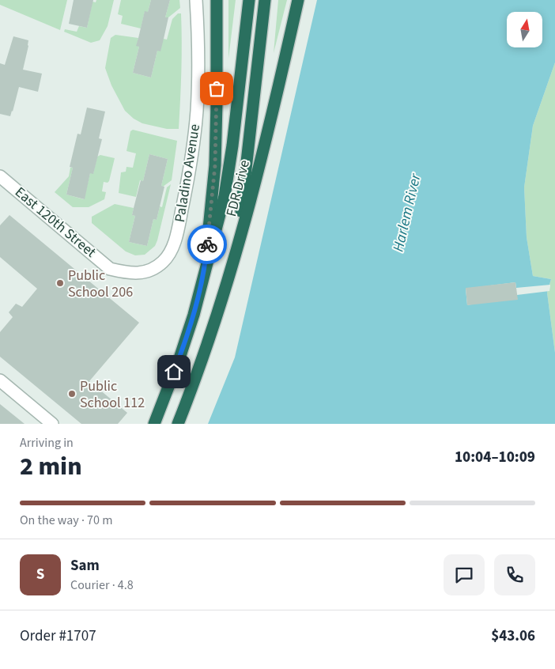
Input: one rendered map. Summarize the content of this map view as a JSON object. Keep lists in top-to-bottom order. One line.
{"streets":{"highway":["FDR Drive"],"street":["Paladino Avenue","East 120th Street"]},"crossings":[["Paladino Avenue","East 120th Street"]],"water":["Harlem River"],"places":["Public School 206","Public School 112"],"north":"top","page":{"heading":["2 min","Arriving in","10:04–10:09"],"panel":["Sam","Courier · 4.8","Order #1707","$43.06"],"bar":"On the way · 70 m","round":"S"}}
